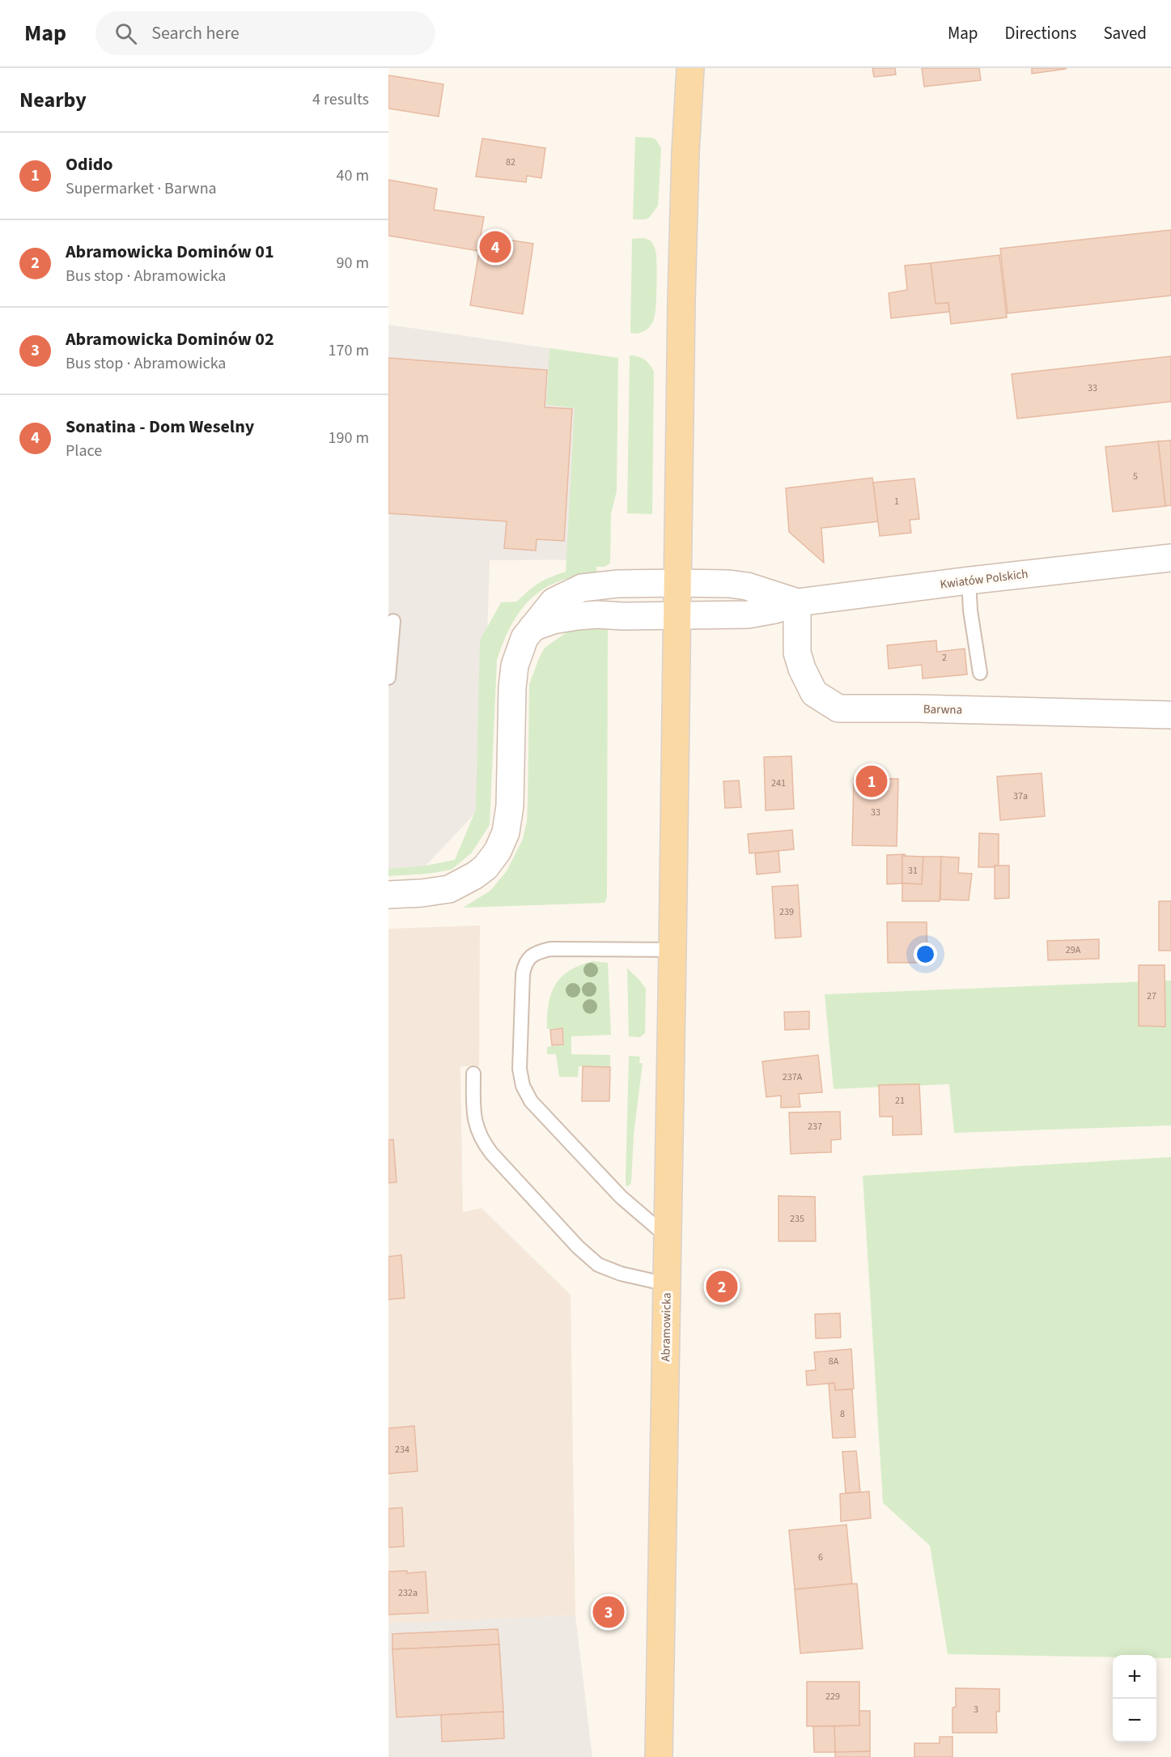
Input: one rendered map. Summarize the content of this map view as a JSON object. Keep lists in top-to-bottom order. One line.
{"streets":{"main road":["Abramowicka"],"street":["Kwiatów Polskich","Barwna"]},"crossings":[["Kwiatów Polskich","Barwna"],["Kwiatów Polskich","Abramowicka"]],"house_numbers":["82","33","5","1","2","241","37a","33","31","239","29A","27","237A","21","237","235","8A","8","234","6","232a","229","3"],"page":{"header":"Map","search":"Search here","nav":["Map","Directions","Saved"],"heading":["Nearby","4 results"],"list":[{"mark":"1","name":"Odido","note":"Supermarket · Barwna","value":"40 m"},{"mark":"2","name":"Abramowicka Dominów 01","note":"Bus stop · Abramowicka","value":"90 m"},{"mark":"3","name":"Abramowicka Dominów 02","note":"Bus stop · Abramowicka","value":"170 m"},{"mark":"4","name":"Sonatina - Dom Weselny","note":"Place","value":"190 m"}],"pins":["4","1","2","3"],"map_buttons":["+","−"]}}
